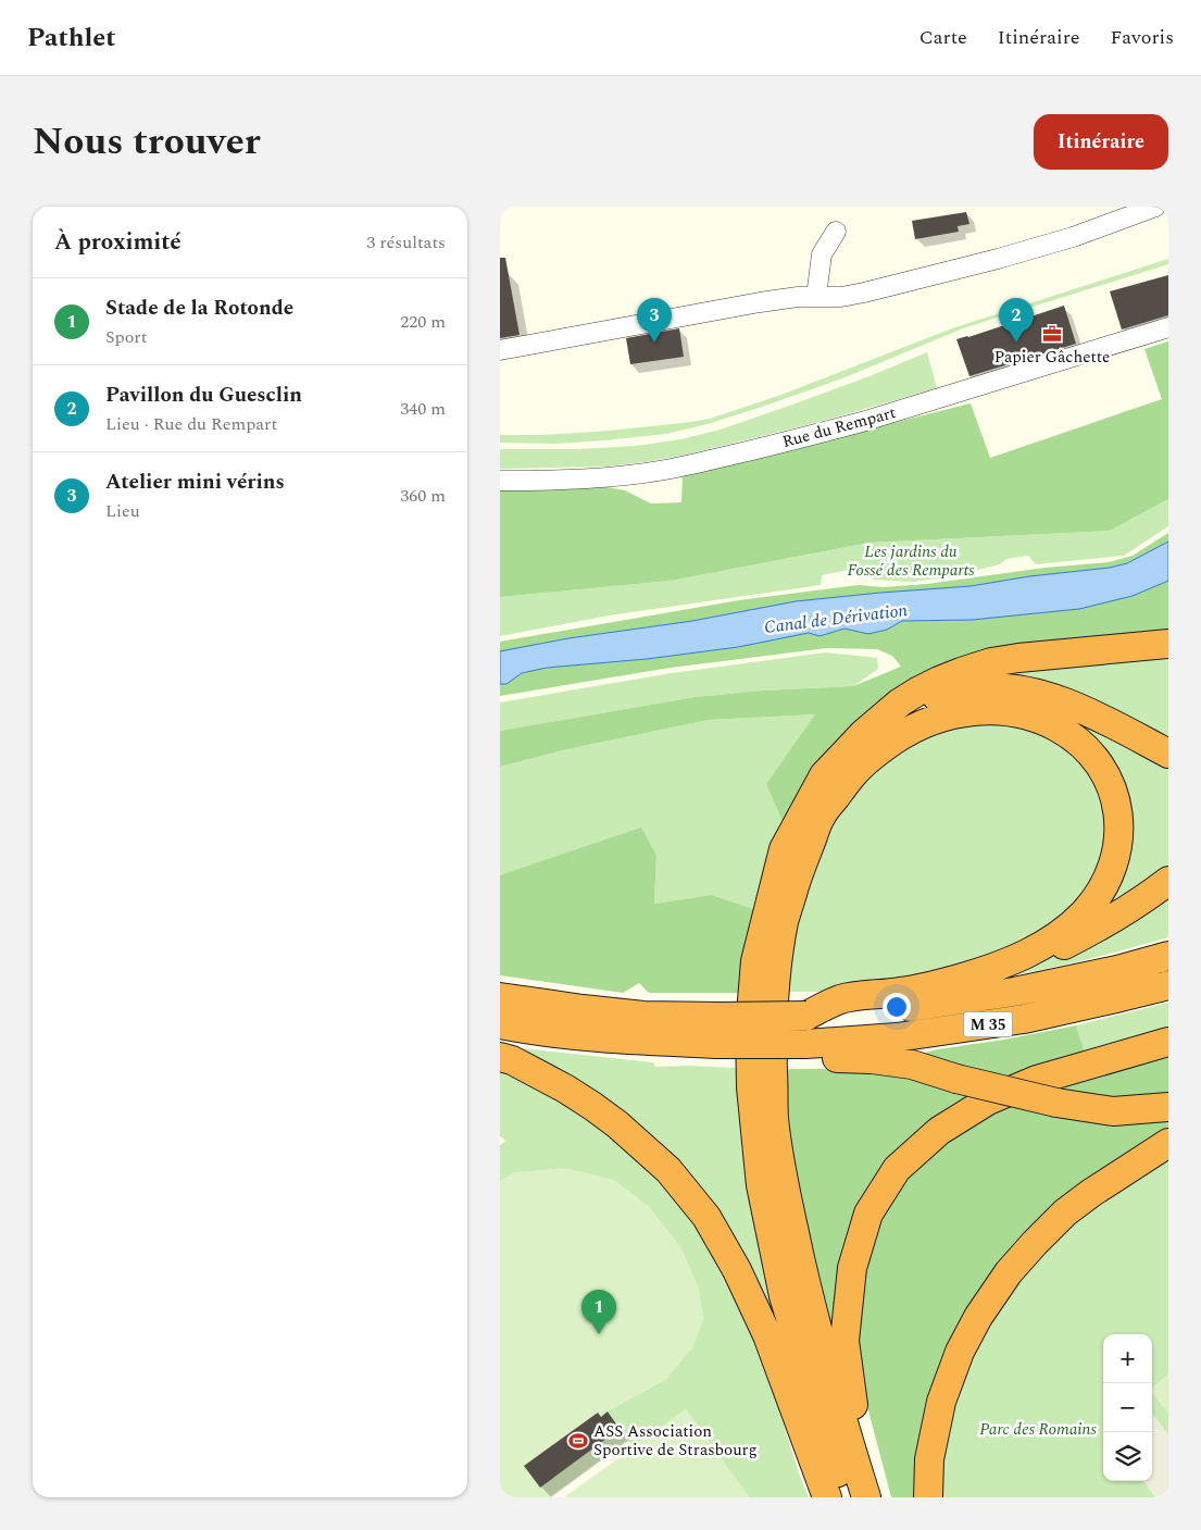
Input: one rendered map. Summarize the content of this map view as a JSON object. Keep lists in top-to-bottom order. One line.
{"streets":{"highway":["M 35"],"street":["Rue du Rempart"]},"water":["Canal de Dérivation"],"parks":["Les jardins du Fossé des Remparts","Parc des Romains"],"places":{"office":["Papier Gâchette"],"sports":["ASS Association Sportive de Strasbourg"]},"page":{"header":"Pathlet","nav":["Carte","Itinéraire","Favoris"],"title":"Nous trouver","buttons":"Itinéraire","heading":["À proximité","3 résultats"],"list":[{"mark":"1","name":"Stade de la Rotonde","note":"Sport","value":"220 m"},{"mark":"2","name":"Pavillon du Guesclin","note":"Lieu · Rue du Rempart","value":"340 m"},{"mark":"3","name":"Atelier mini vérins","note":"Lieu","value":"360 m"}],"pins":["2","3","1"],"map_buttons":["+","−"]}}
